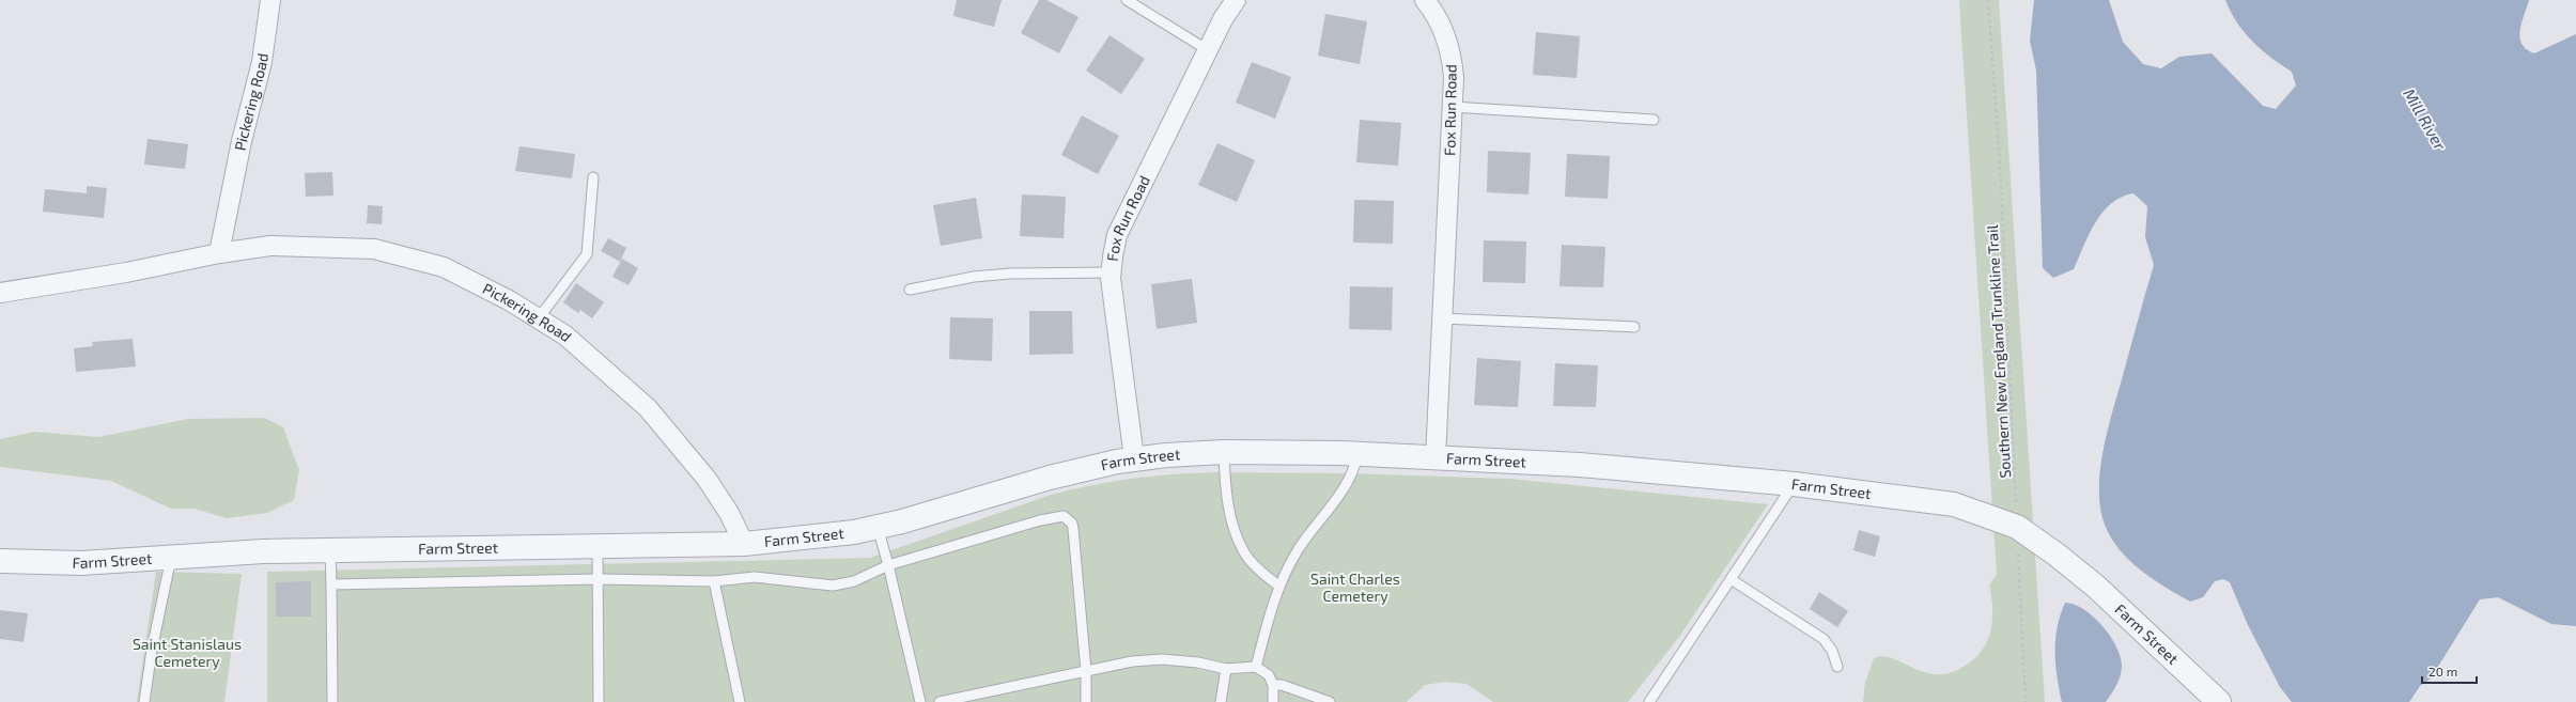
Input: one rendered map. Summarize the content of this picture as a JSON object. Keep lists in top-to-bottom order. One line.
{"streets":{"street":["Pickering Road","Fox Run Road","Farm Street"],"path":["Southern New England Trunkline Trail"]},"crossings":[["Pickering Road","Farm Street"],["Fox Run Road","Farm Street"],["Southern New England Trunkline Trail","Farm Street"]],"water":["Mill River"],"parks":["Saint Charles Cemetery","Saint Stanislaus Cemetery"],"scale_bar":"20 m"}
